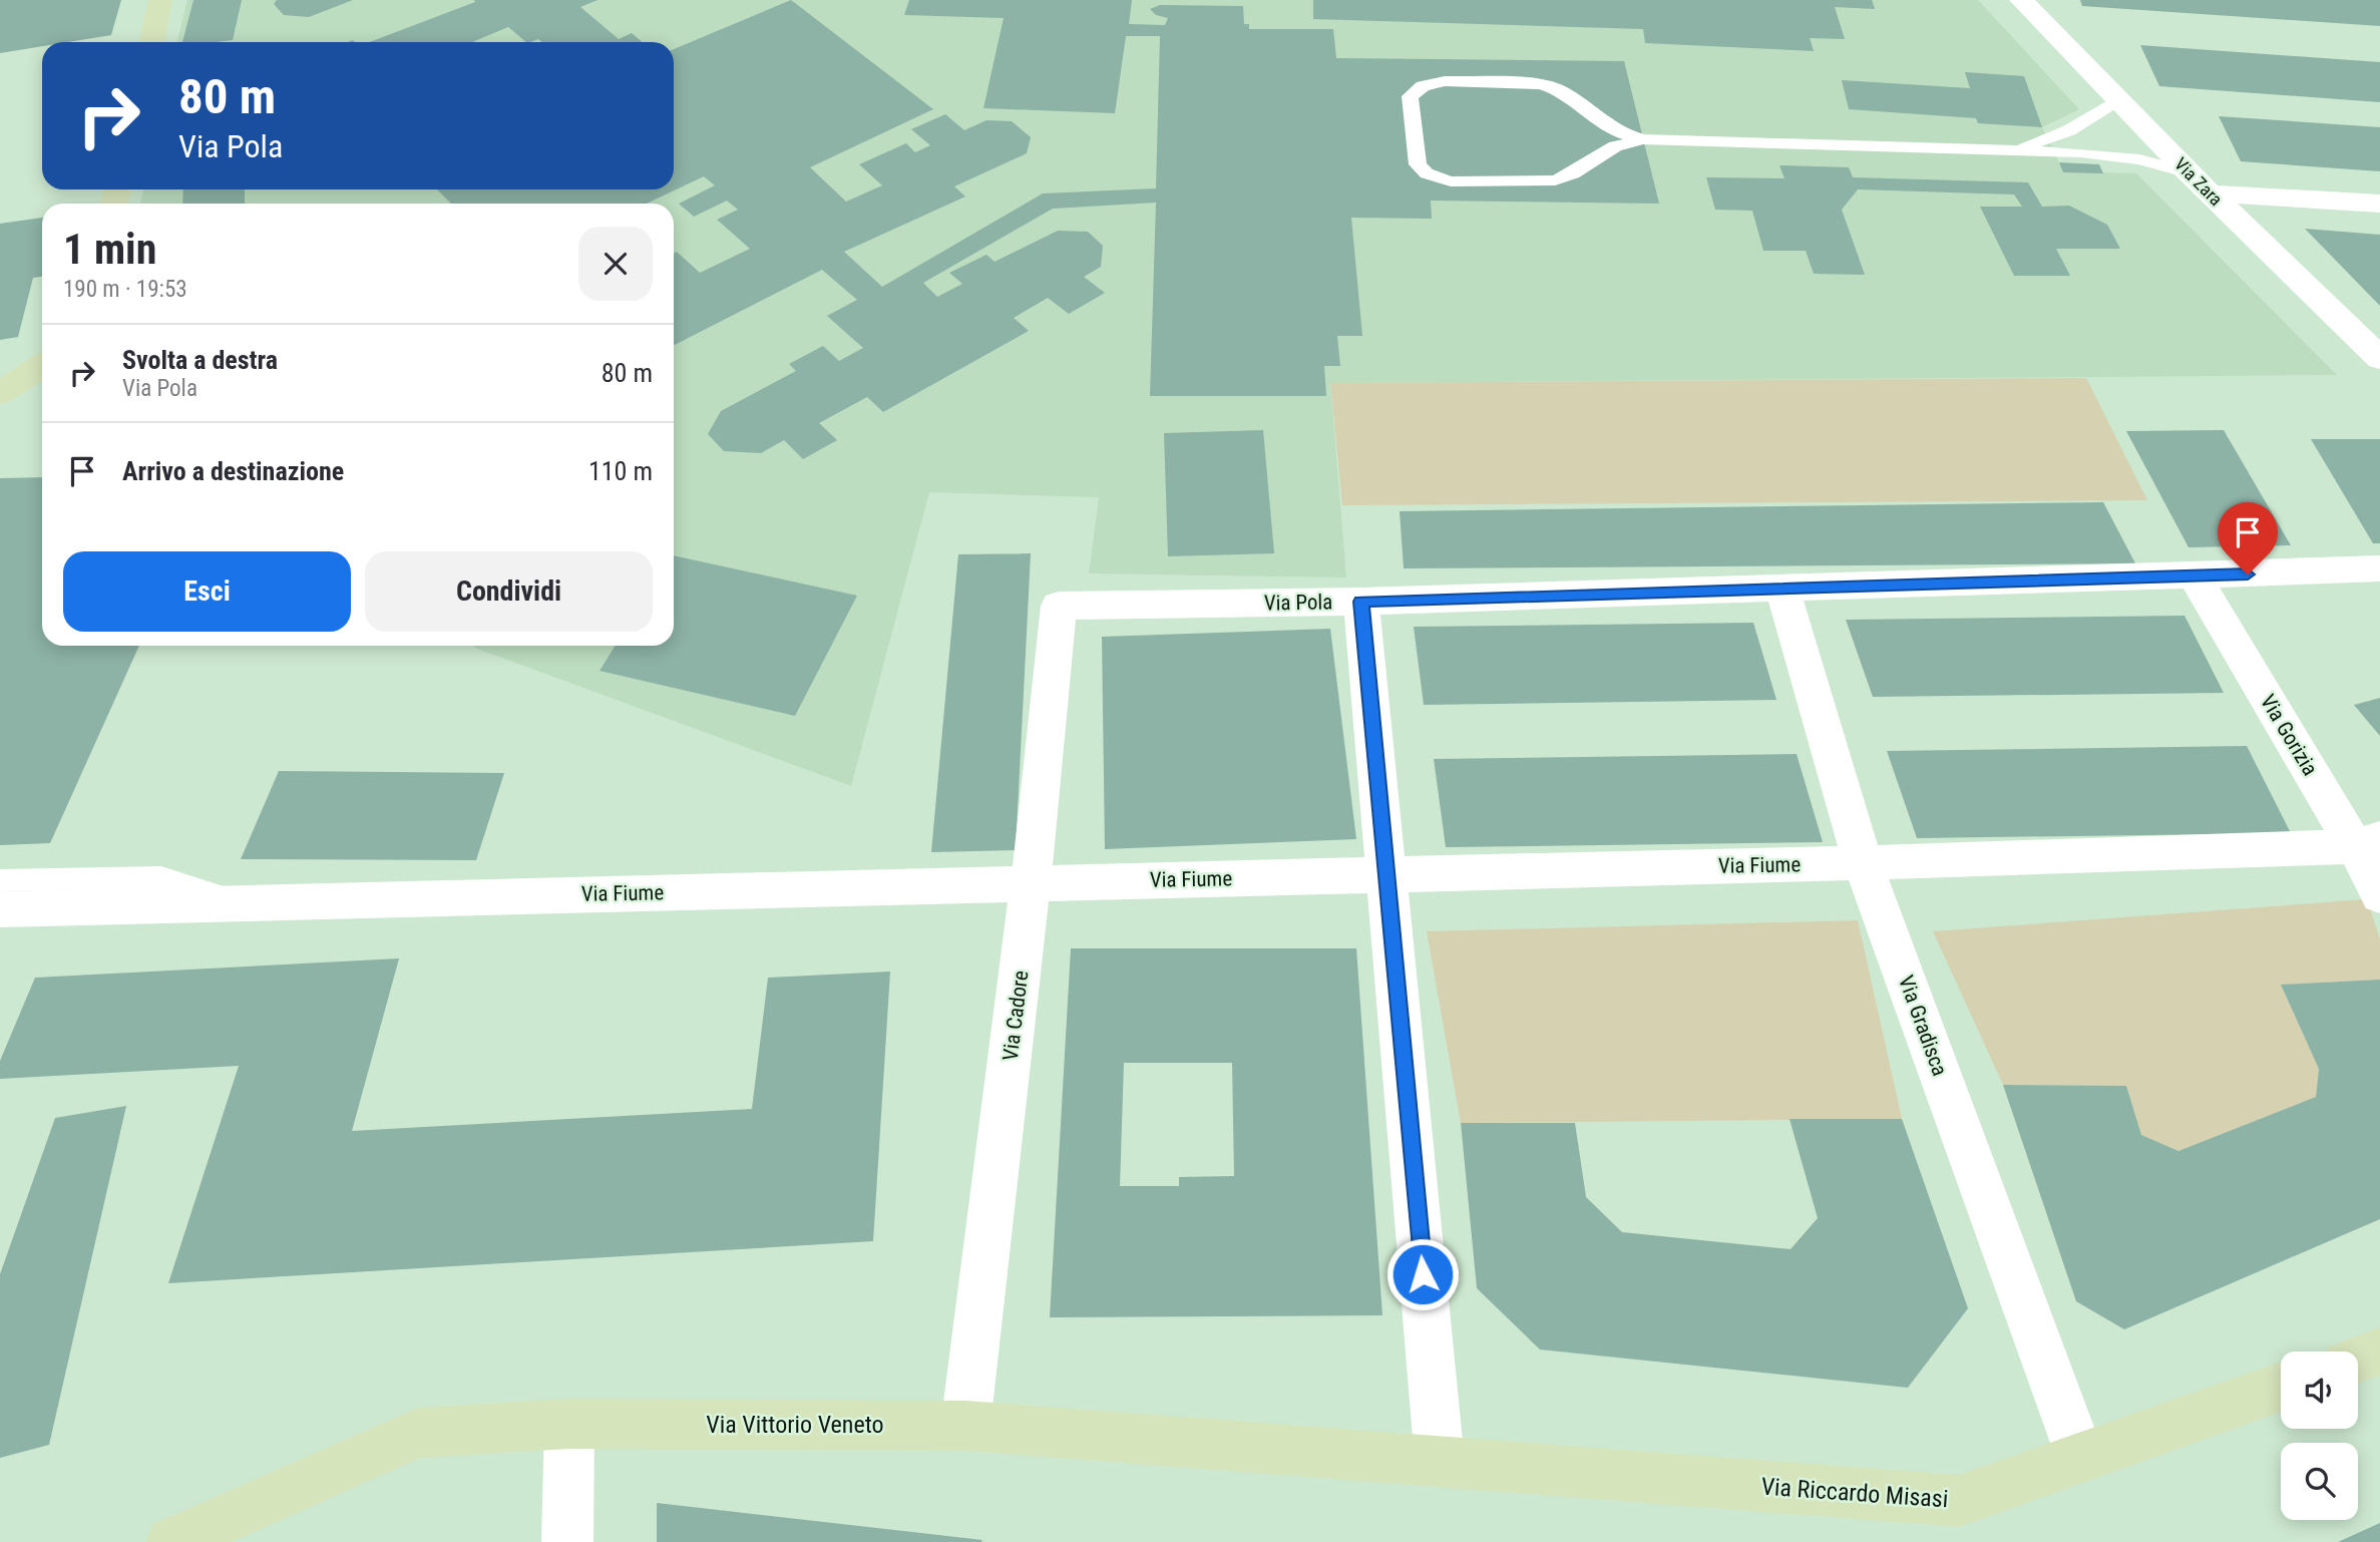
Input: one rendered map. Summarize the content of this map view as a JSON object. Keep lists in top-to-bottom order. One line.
{"streets":{"main road":["Via Vittorio Veneto","Via Riccardo Misasi"],"street":["Via Zara","Via Pola","Via Gorizia","Via Fiume","Via Cadore","Via Gradisca"]},"crossings":[["Via Pola","Via Gorizia"],["Via Pola","Via Cadore"],["Via Pola","Via Gradisca"],["Via Gorizia","Via Fiume"],["Via Fiume","Via Cadore"],["Via Fiume","Via Gradisca"],["Via Cadore","Via Vittorio Veneto"],["Via Gradisca","Via Riccardo Misasi"],["Via Vittorio Veneto","Via Riccardo Misasi"]],"page":{"turn":["80 m","Via Pola"],"heading":["1 min","190 m · 19:53"],"list":[{"name":"Svolta a destra","note":"Via Pola","value":"80 m"},{"name":"Arrivo a destinazione","value":"110 m"}],"buttons":["Esci","Condividi"]}}
